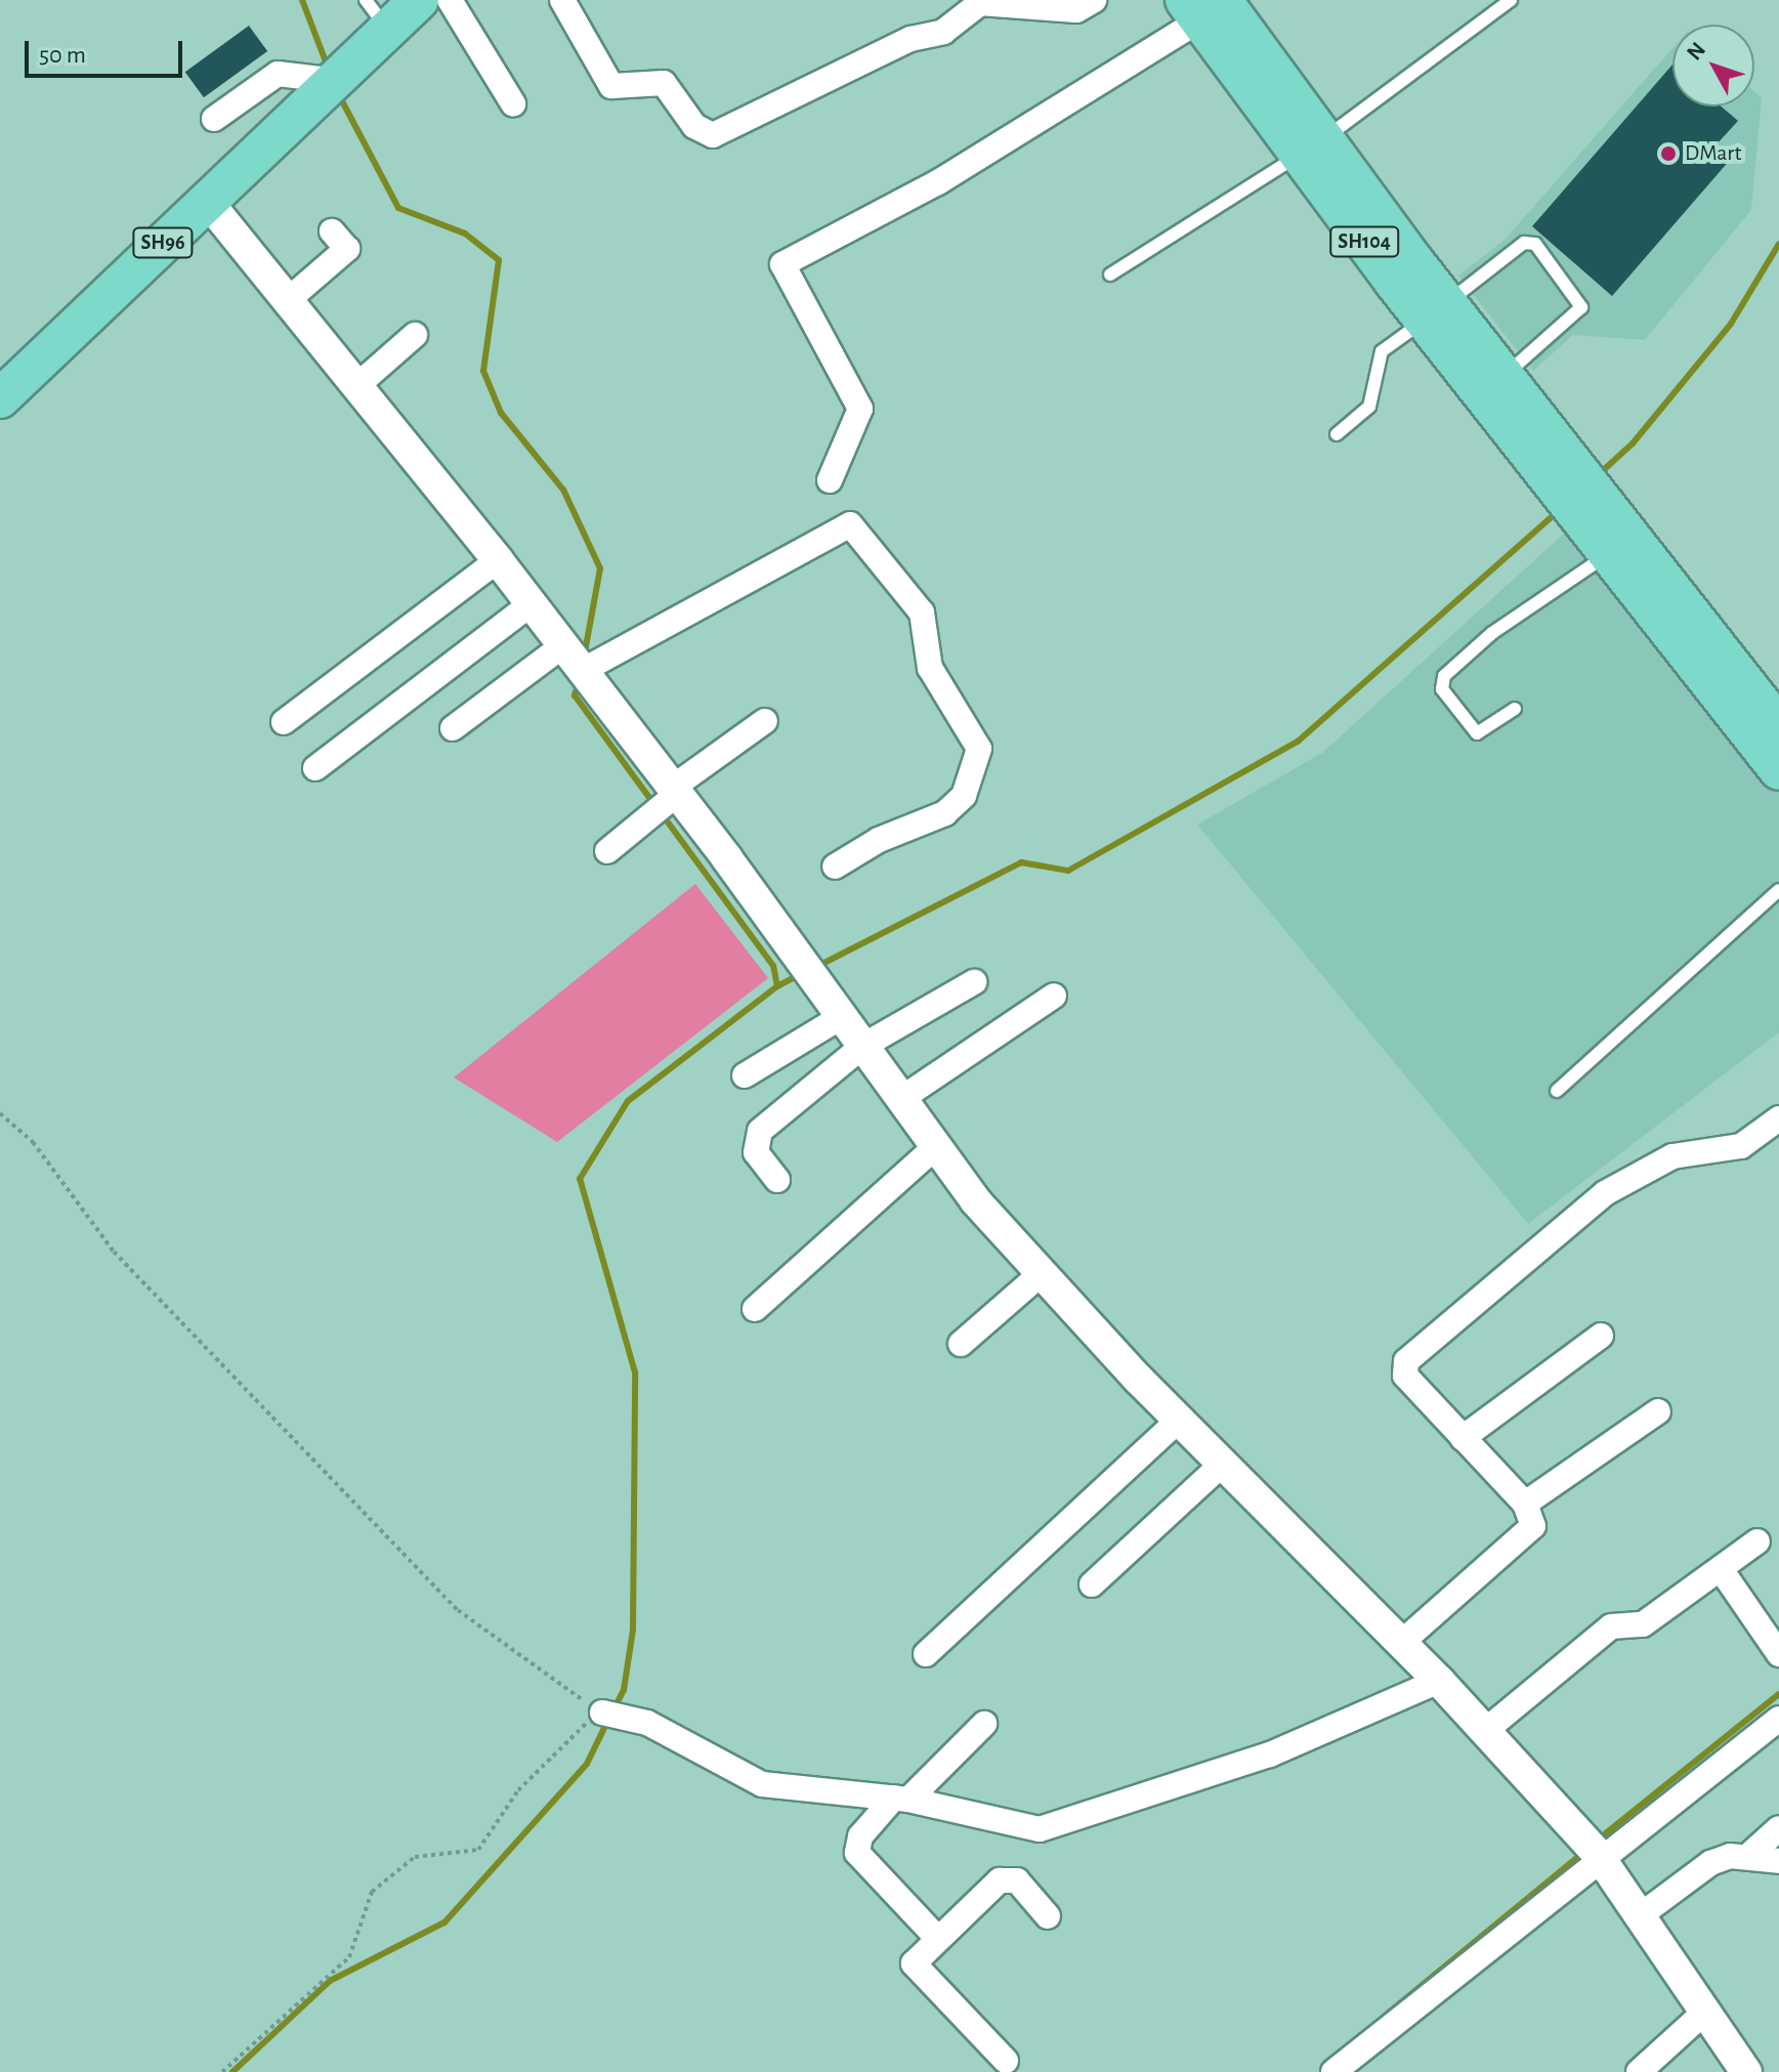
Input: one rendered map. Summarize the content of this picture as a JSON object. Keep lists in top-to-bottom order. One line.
{"streets":{"main road":["SH104","SH96"]},"places":["DMart"],"scale_bar":"50 m","north":"top left"}
